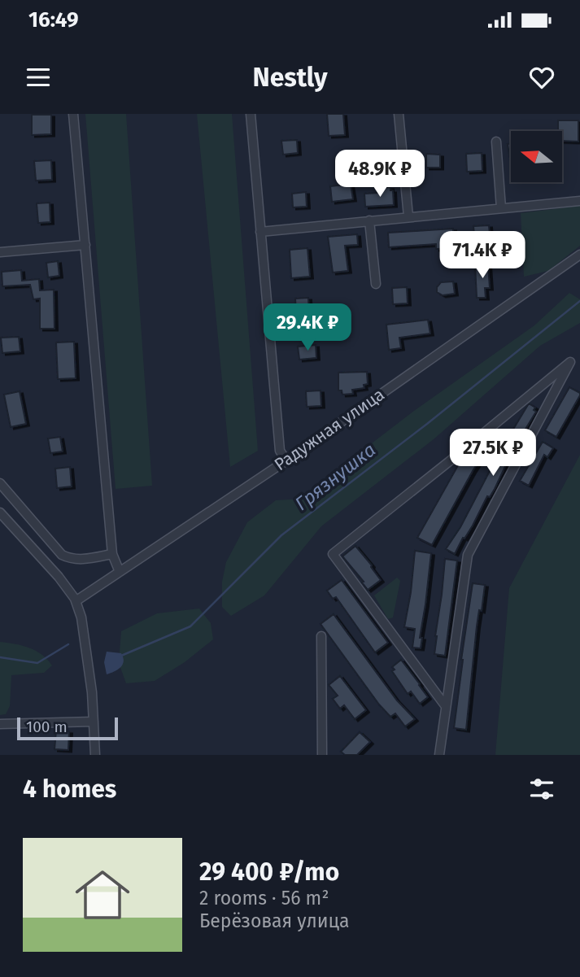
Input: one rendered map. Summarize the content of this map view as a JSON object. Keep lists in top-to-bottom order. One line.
{"streets":{"street":["Радужная улица"]},"water":["Грязнушка"],"scale_bar":"100 m","north":"left","page":{"status":"16:49","header":"Nestly","price":["48.9K ₽","71.4K ₽","29.4K ₽","27.5K ₽"],"scale":"100 m","heading":"4 homes","list":[{"name":"29 400 ₽/mo","note":"2 rooms · 56 m² · Берёзовая улица"}]}}
